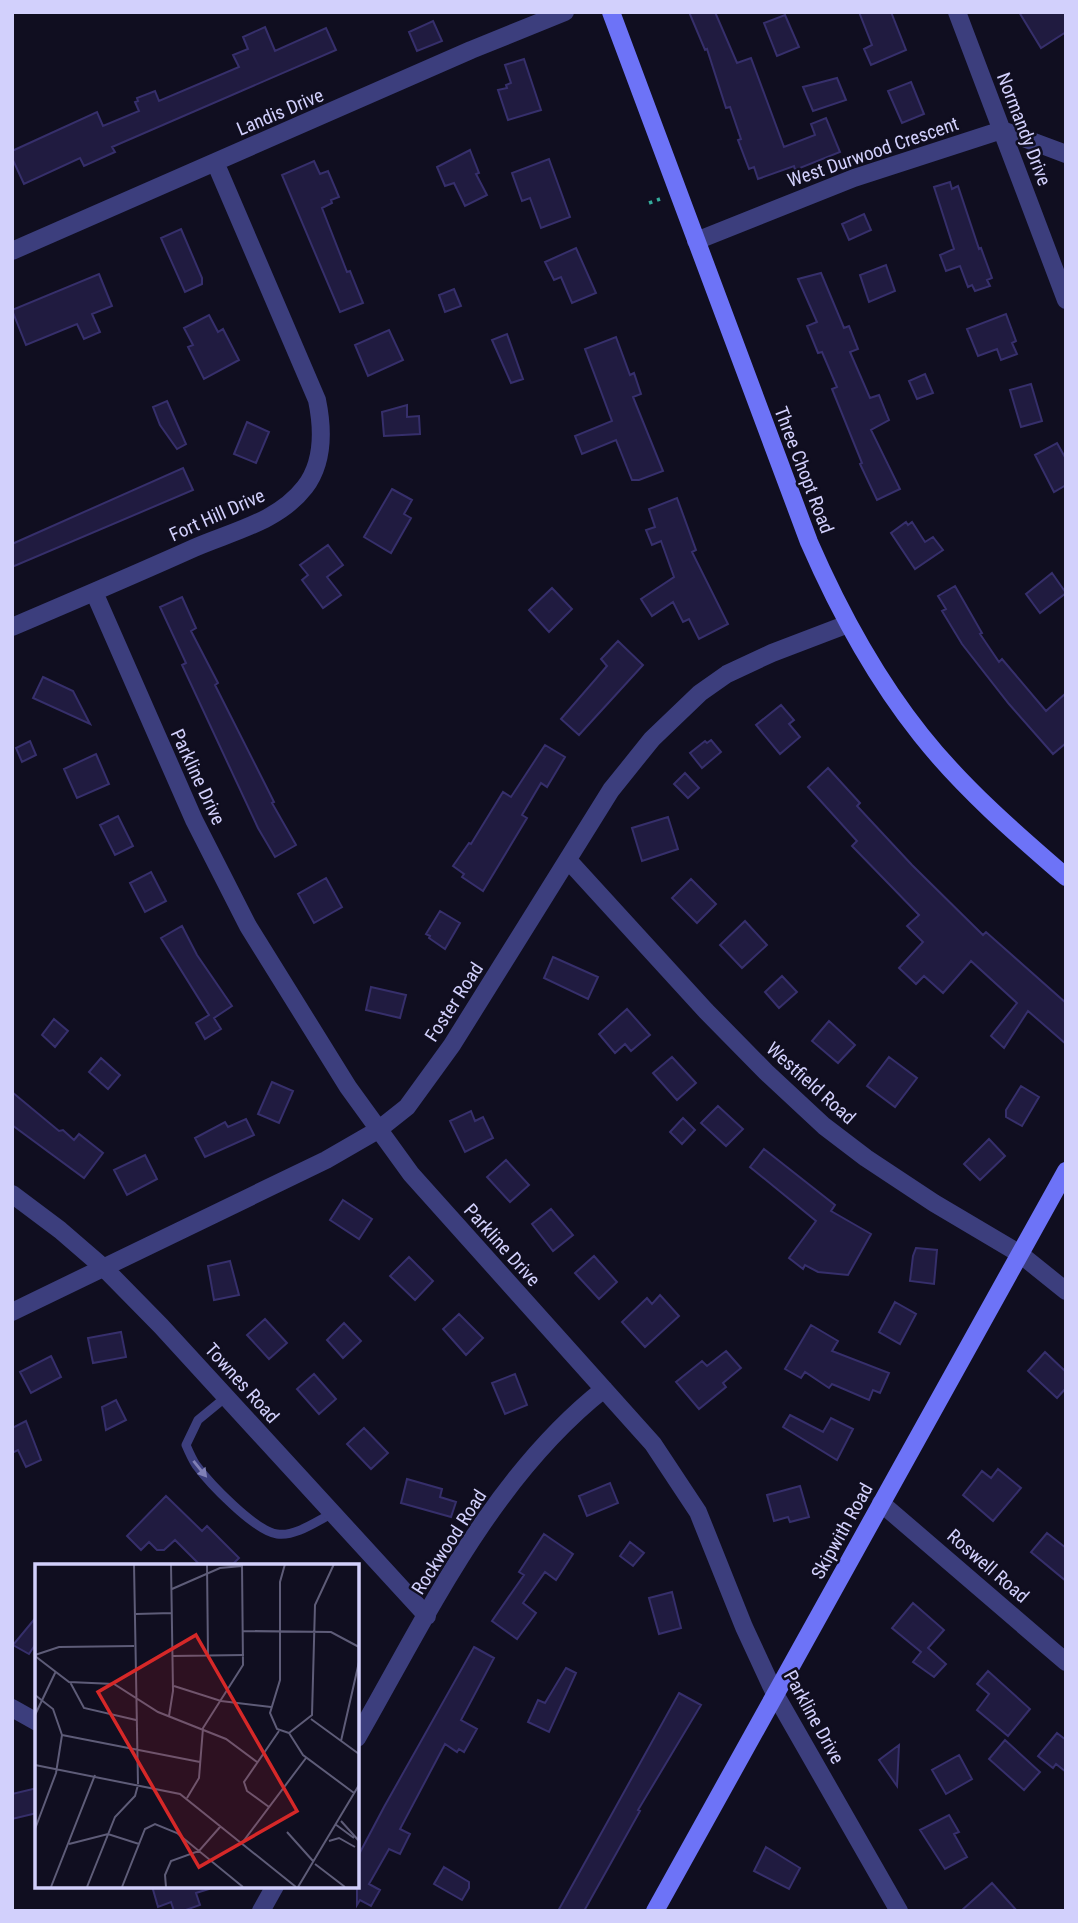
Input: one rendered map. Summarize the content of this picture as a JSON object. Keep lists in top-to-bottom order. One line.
{"streets":{"main road":["Three Chopt Road","Skipwith Road"],"street":["Landis Drive","Normandy Drive","West Durwood Crescent","Fort Hill Drive","Parkline Drive","Foster Road","Westfield Road","Townes Road","Rockwood Road","Roswell Road"]},"crossings":[["Landis Drive","Fort Hill Drive"],["Normandy Drive","West Durwood Crescent"],["West Durwood Crescent","Three Chopt Road"],["Three Chopt Road","Foster Road"],["Fort Hill Drive","Parkline Drive"],["Parkline Drive","Foster Road"],["Parkline Drive","Skipwith Road"],["Parkline Drive","Rockwood Road"],["Foster Road","Westfield Road"],["Foster Road","Townes Road"],["Westfield Road","Skipwith Road"],["Townes Road","Rockwood Road"],["Skipwith Road","Roswell Road"]]}
